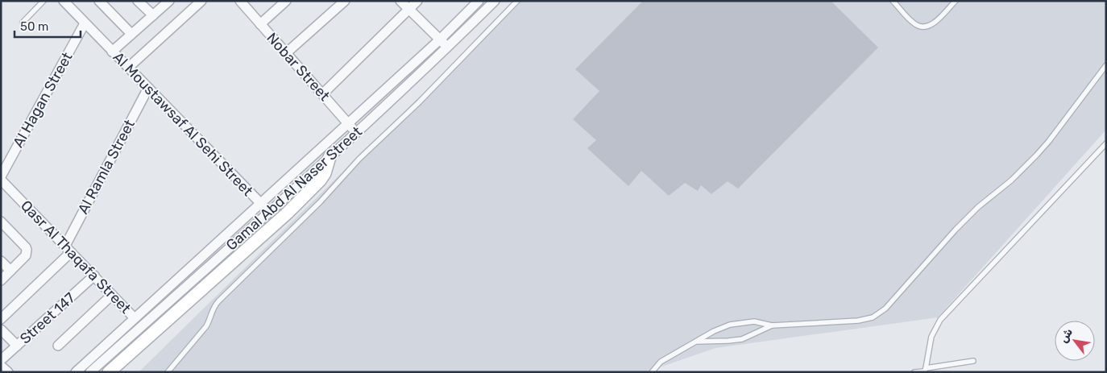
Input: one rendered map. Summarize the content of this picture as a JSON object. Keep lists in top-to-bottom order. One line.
{"streets":{"street":["Nobar Street","Al Hagan Street","Al Moustawsaf Al Sehi Street","Al Ramla Street","Gamal Abd Al Naser Street","Qasr Al Thaqafa Street","Street 147"]},"crossings":[["Nobar Street","Gamal Abd Al Naser Street"],["Al Hagan Street","Al Moustawsaf Al Sehi Street"],["Al Moustawsaf Al Sehi Street","Al Ramla Street"],["Al Moustawsaf Al Sehi Street","Gamal Abd Al Naser Street"],["Al Ramla Street","Qasr Al Thaqafa Street"],["Gamal Abd Al Naser Street","Qasr Al Thaqafa Street"],["Qasr Al Thaqafa Street","Street 147"]],"scale_bar":"50 m","north":"top left"}
